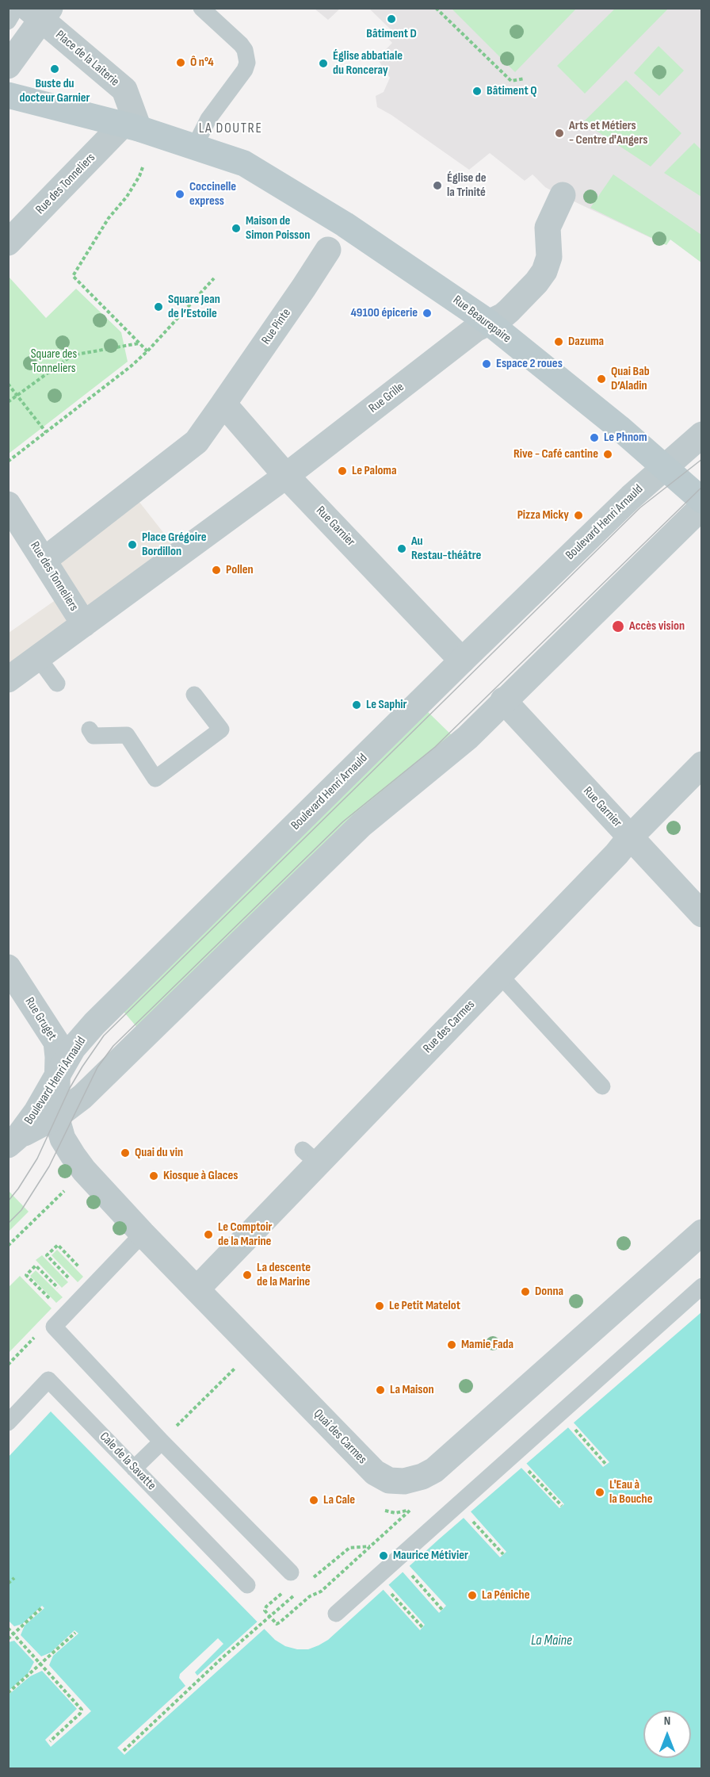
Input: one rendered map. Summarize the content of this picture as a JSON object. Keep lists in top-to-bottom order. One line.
{"streets":{"main road":["Rue Beaurepaire"],"street":["Place de la Laiterie","Rue des Tonneliers","Rue Pinte","Rue Grille","Boulevard Henri Arnauld","Rue Garnier","Rue Gruget","Rue des Carmes","Quai des Carmes"],"lane":["Cale de la Savatte"]},"crossings":[["Place de la Laiterie","Rue des Tonneliers"],["Rue Beaurepaire","Rue Grille"],["Rue Beaurepaire","Boulevard Henri Arnauld"],["Rue Grille","Rue Garnier"],["Boulevard Henri Arnauld","Rue Garnier"],["Boulevard Henri Arnauld","Rue Gruget"],["Boulevard Henri Arnauld","Quai des Carmes"],["Rue Garnier","Rue des Carmes"],["Rue Gruget","Quai des Carmes"],["Rue des Carmes","Quai des Carmes"]],"districts":["LA DOUTRE"],"water":["La Maine"],"parks":["Square des Tonneliers"],"places":["Bâtiment D","Ô n°4","Église abbatiale du Ronceray","Buste du docteur Garnier","Bâtiment Q","Arts et Métiers - Centre d'Angers","Église de la Trinité","Coccinelle express","Maison de Simon Poisson","Square Jean de l’Estoile","49100 épicerie","Dazuma","Espace 2 roues","Quai Bab D’Aladin","Le Phnom","Rive - Café cantine","Le Paloma","Pizza Micky","Place Grégoire Bordillon","Au Restau-théâtre","Pollen","Accès vision","Le Saphir","Quai du vin","Kiosque à Glaces","Le Comptoir de la Marine","La descente de la Marine","Donna","Le Petit Matelot","Mamie Fada","La Maison","L'Eau à la Bouche","La Cale","Maurice Métivier","La Péniche"],"north":"top"}
